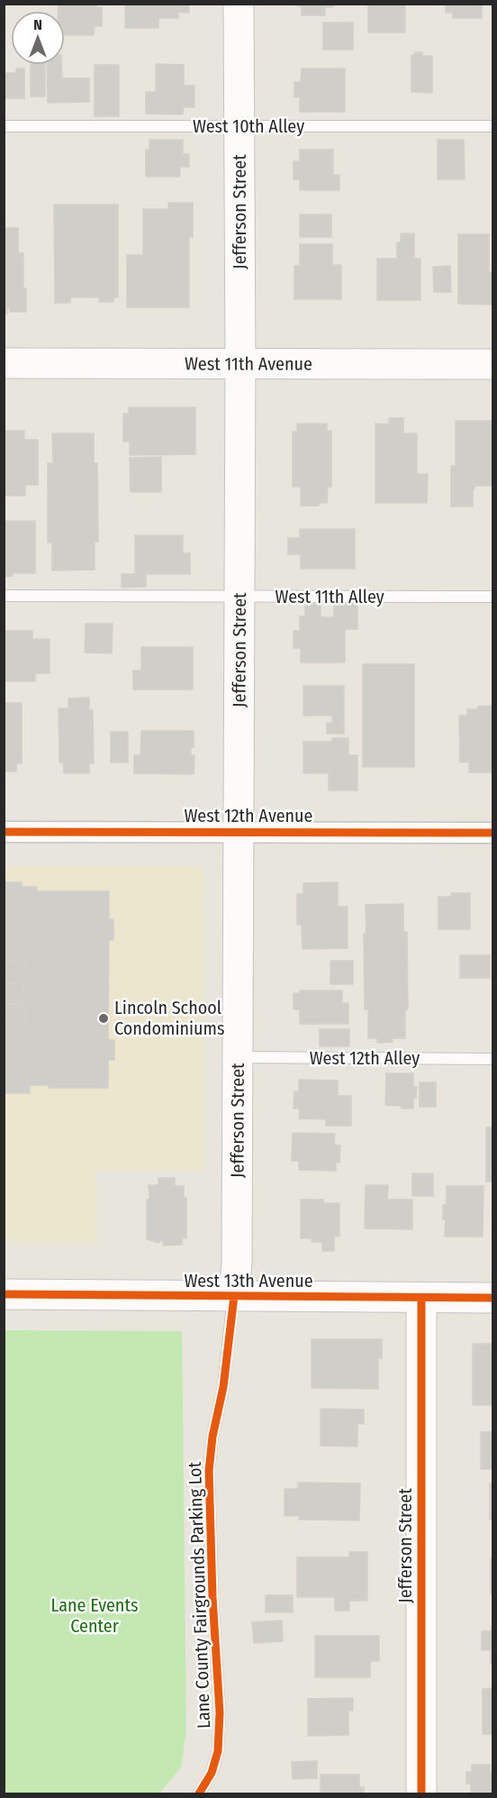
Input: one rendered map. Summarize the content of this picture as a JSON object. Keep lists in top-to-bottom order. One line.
{"streets":{"main road":["Jefferson Street","West 11th Avenue","West 13th Avenue"],"street":["West 12th Avenue"],"lane":["West 10th Alley","West 11th Alley","West 12th Alley","Lane County Fairgrounds Parking Lot"]},"crossings":[["West 10th Alley","Jefferson Street"],["Jefferson Street","West 11th Avenue"],["Jefferson Street","West 11th Alley"],["Jefferson Street","West 12th Avenue"],["Jefferson Street","West 12th Alley"],["Jefferson Street","West 13th Avenue"],["Jefferson Street","Lane County Fairgrounds Parking Lot"],["West 13th Avenue","Lane County Fairgrounds Parking Lot"]],"parks":["Lane Events Center"],"places":["Lincoln School Condominiums"],"north":"top"}
